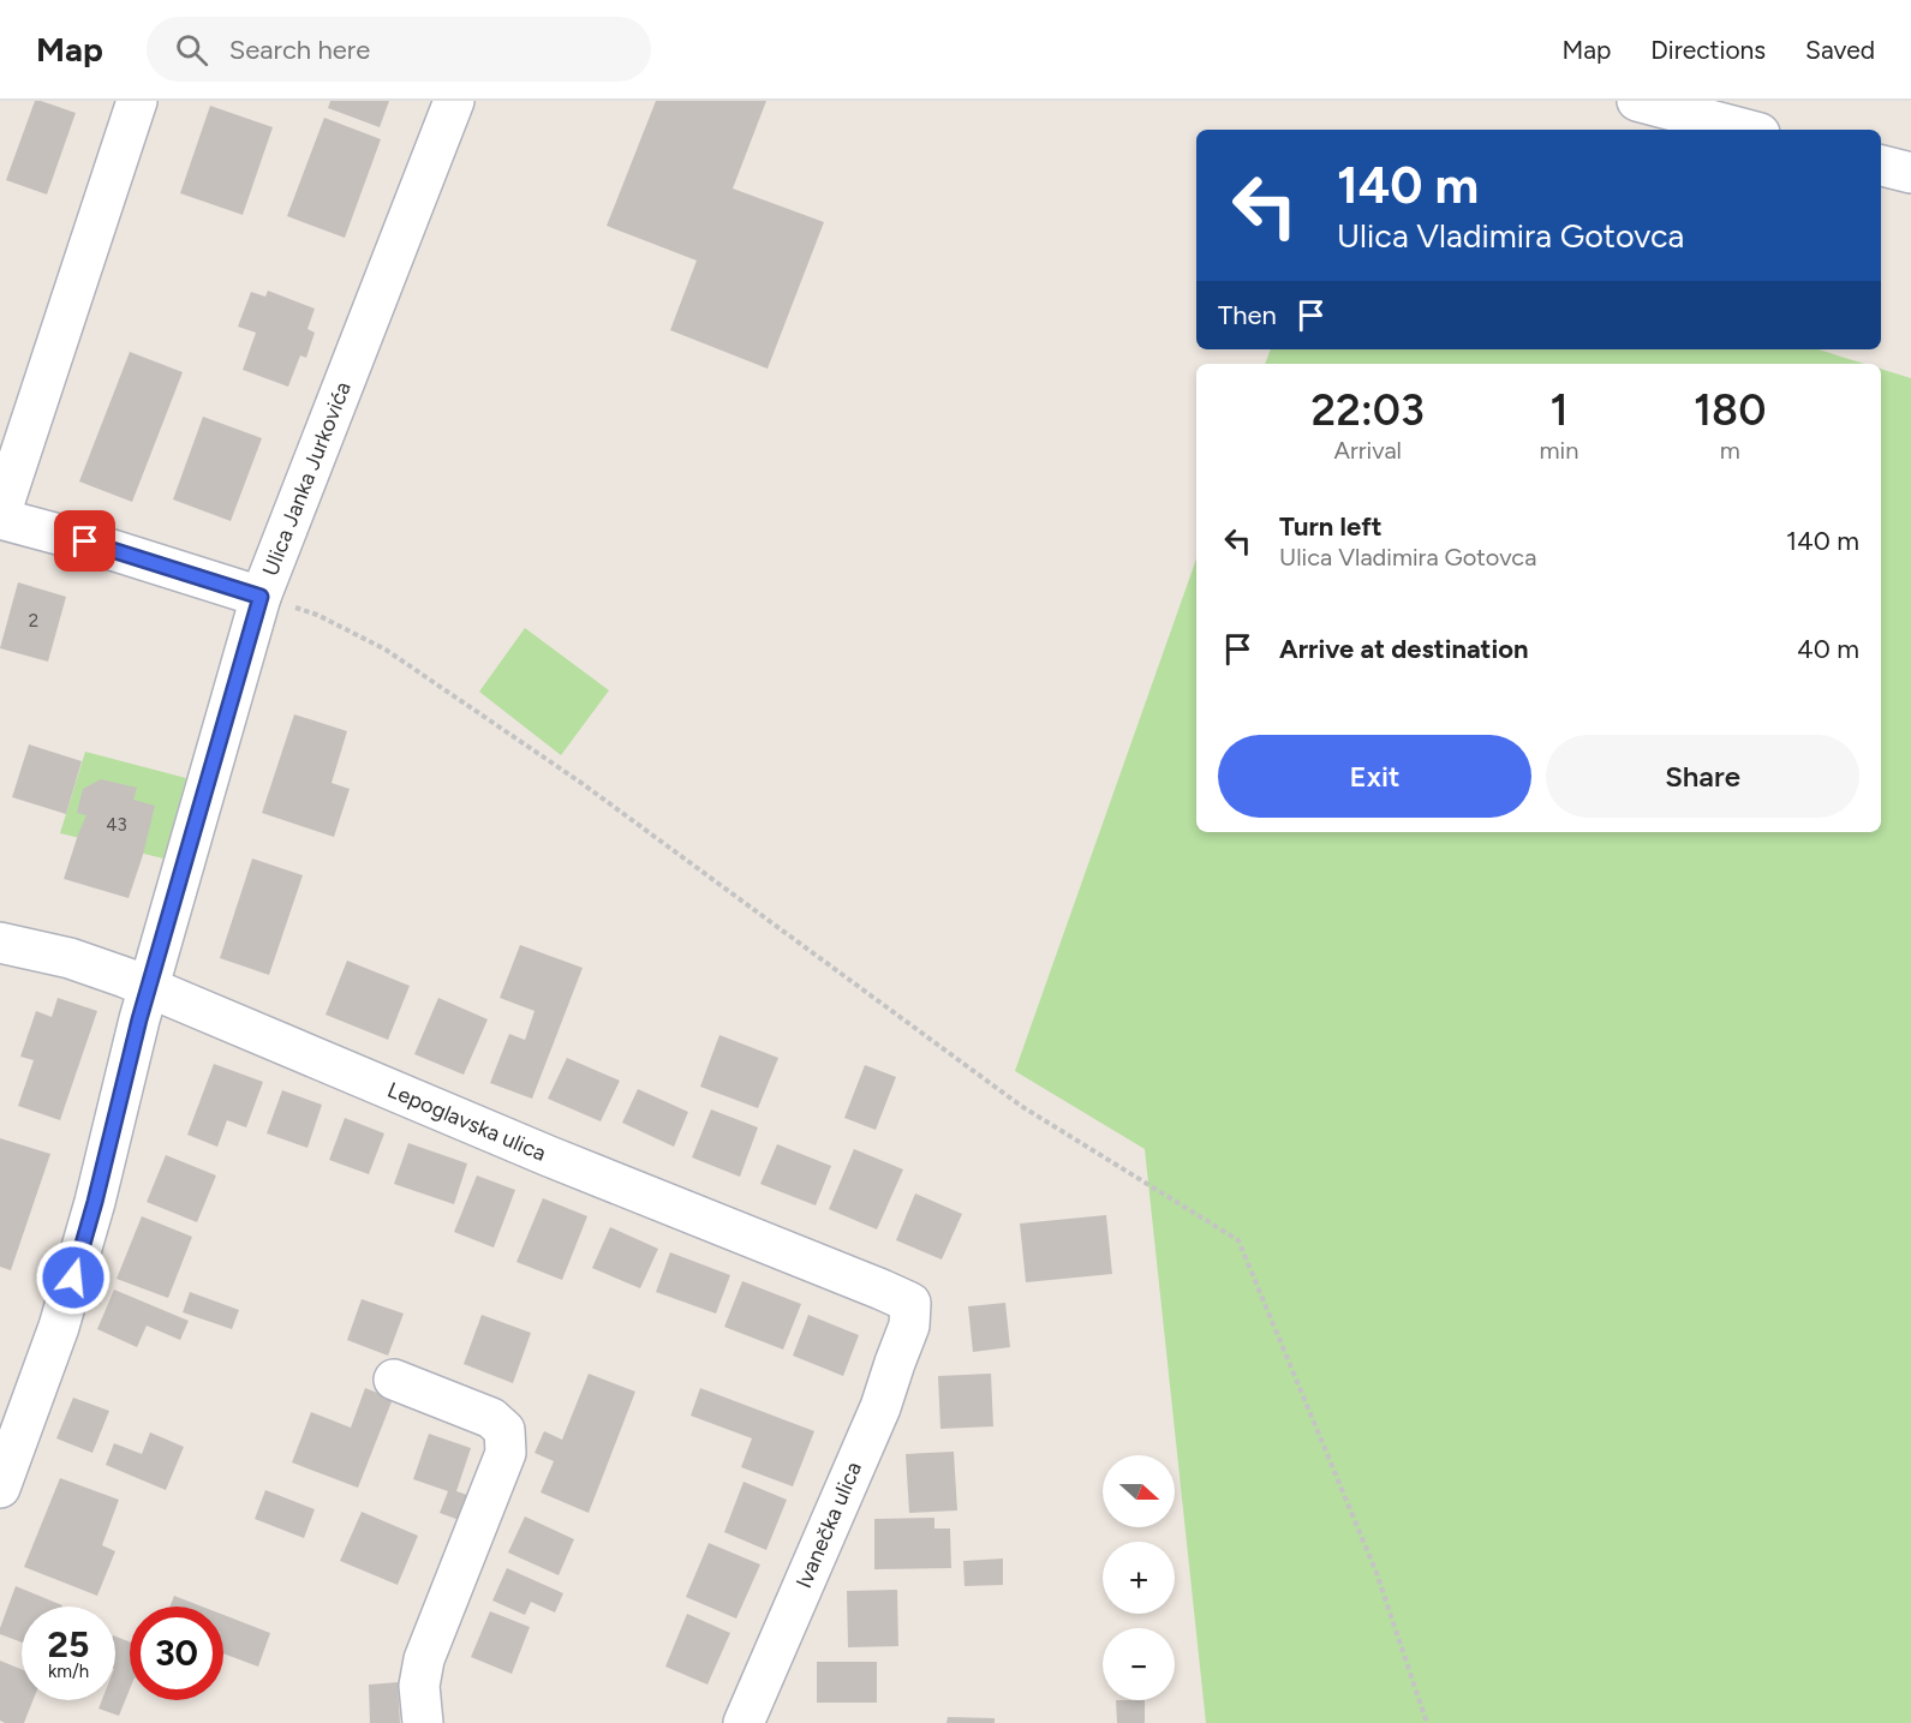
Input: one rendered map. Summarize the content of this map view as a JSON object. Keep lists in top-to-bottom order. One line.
{"streets":{"street":["Ulica Janka Jurkovića","Lepoglavska ulica","Ivanečka ulica"]},"crossings":[["Ulica Janka Jurkovića","Lepoglavska ulica"],["Lepoglavska ulica","Ivanečka ulica"]],"house_numbers":["2","43"],"north":"right","page":{"header":"Map","search":"Search here","nav":["Map","Directions","Saved"],"turn":["140 m","Ulica Vladimira Gotovca"],"then":"Then","eta":["22:03","Arrival","1","min","180","m"],"list":[{"name":"Turn left","note":"Ulica Vladimira Gotovca","value":"140 m"},{"name":"Arrive at destination","value":"40 m"}],"buttons":["Exit","Share"],"map_buttons":["+","−"],"speed":"25 km/h","limit":"30"}}
